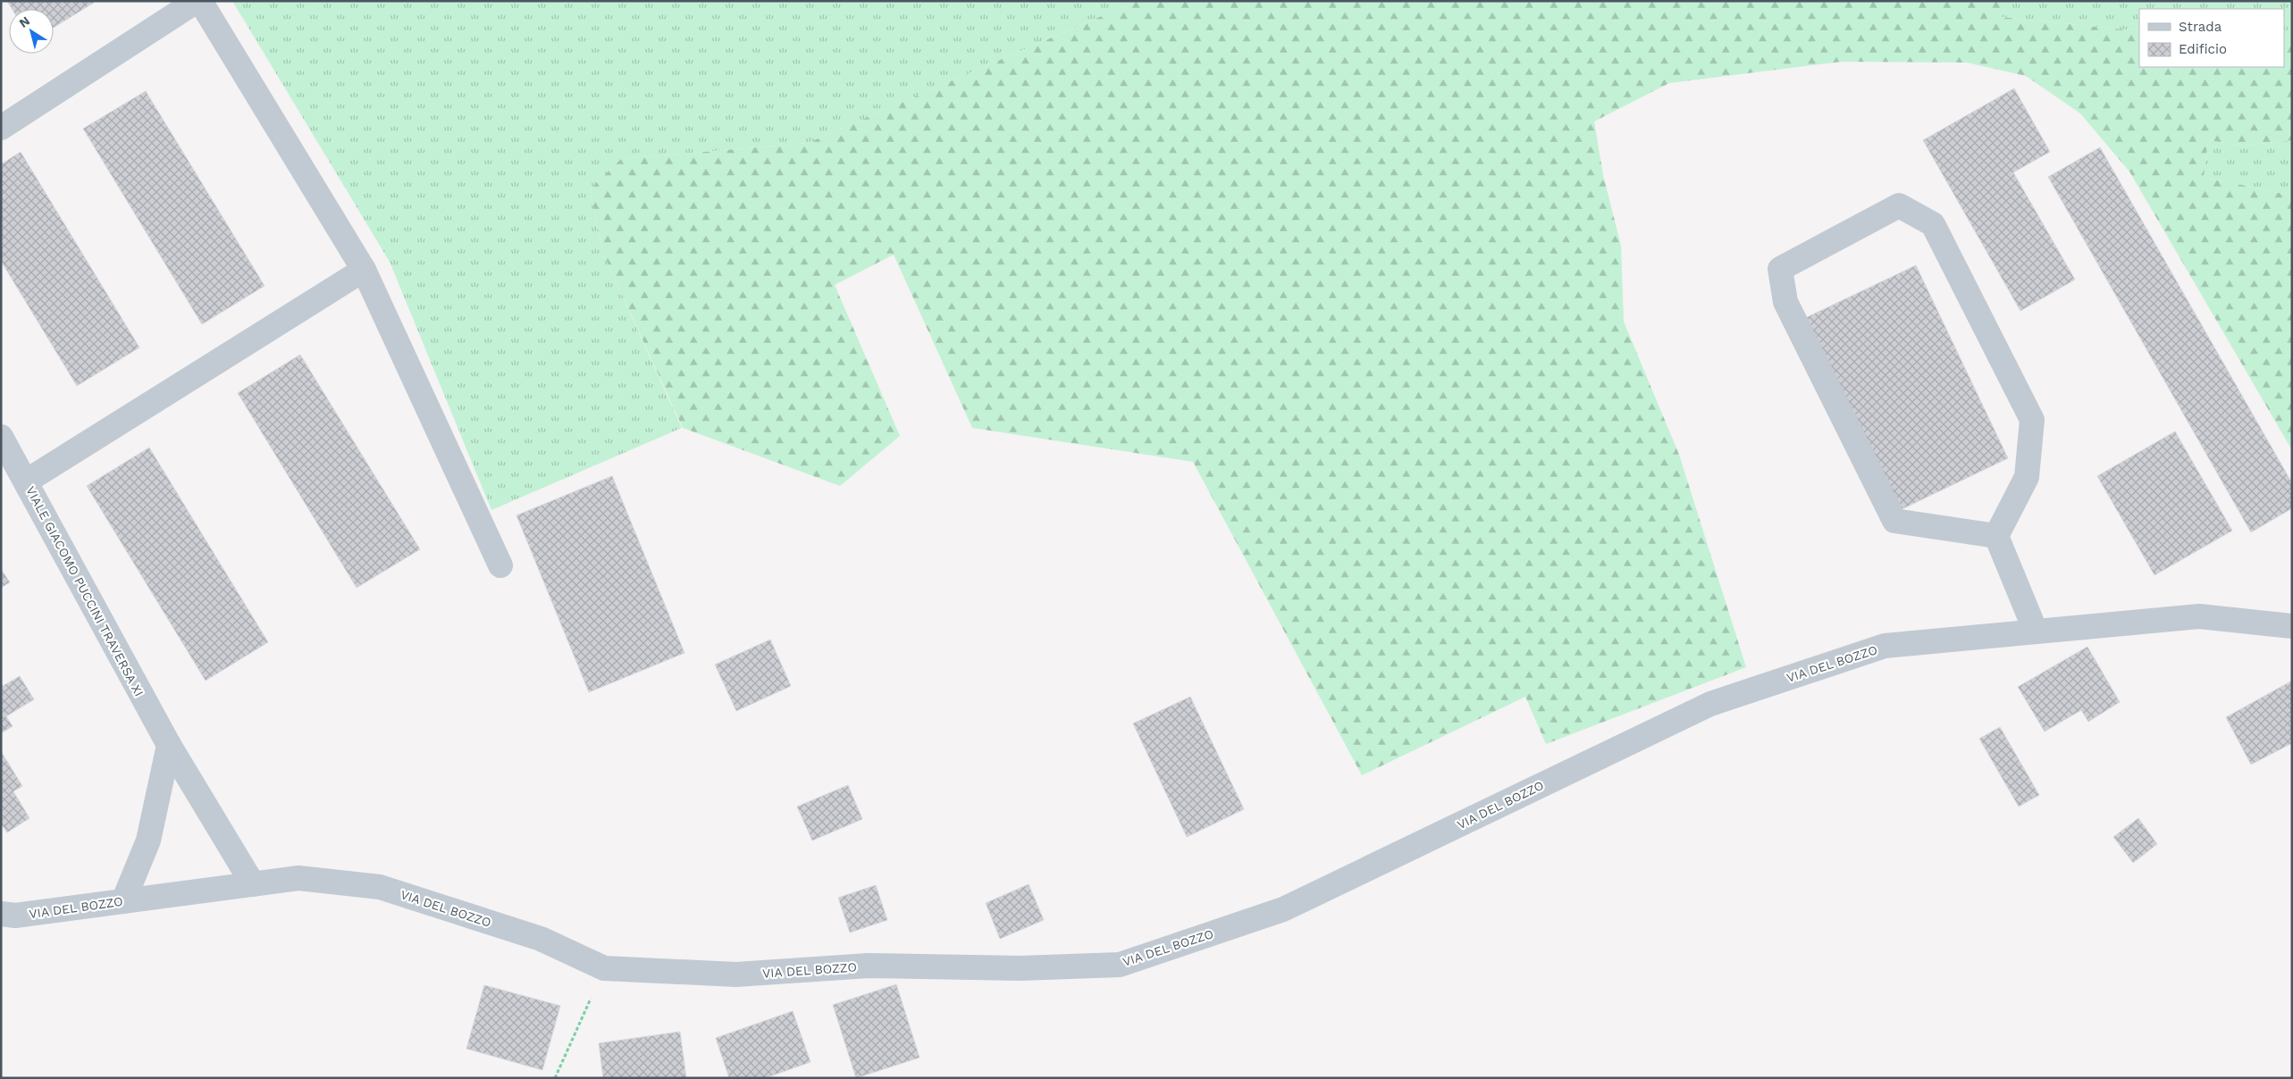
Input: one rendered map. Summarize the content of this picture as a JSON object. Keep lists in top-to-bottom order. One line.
{"streets":{"street":["VIALE GIACOMO PUCCINI TRAVERSA XI","VIA DEL BOZZO"]},"crossings":[["VIALE GIACOMO PUCCINI TRAVERSA XI","VIA DEL BOZZO"]],"legend":["Strada","Edificio"],"north":"top left"}
